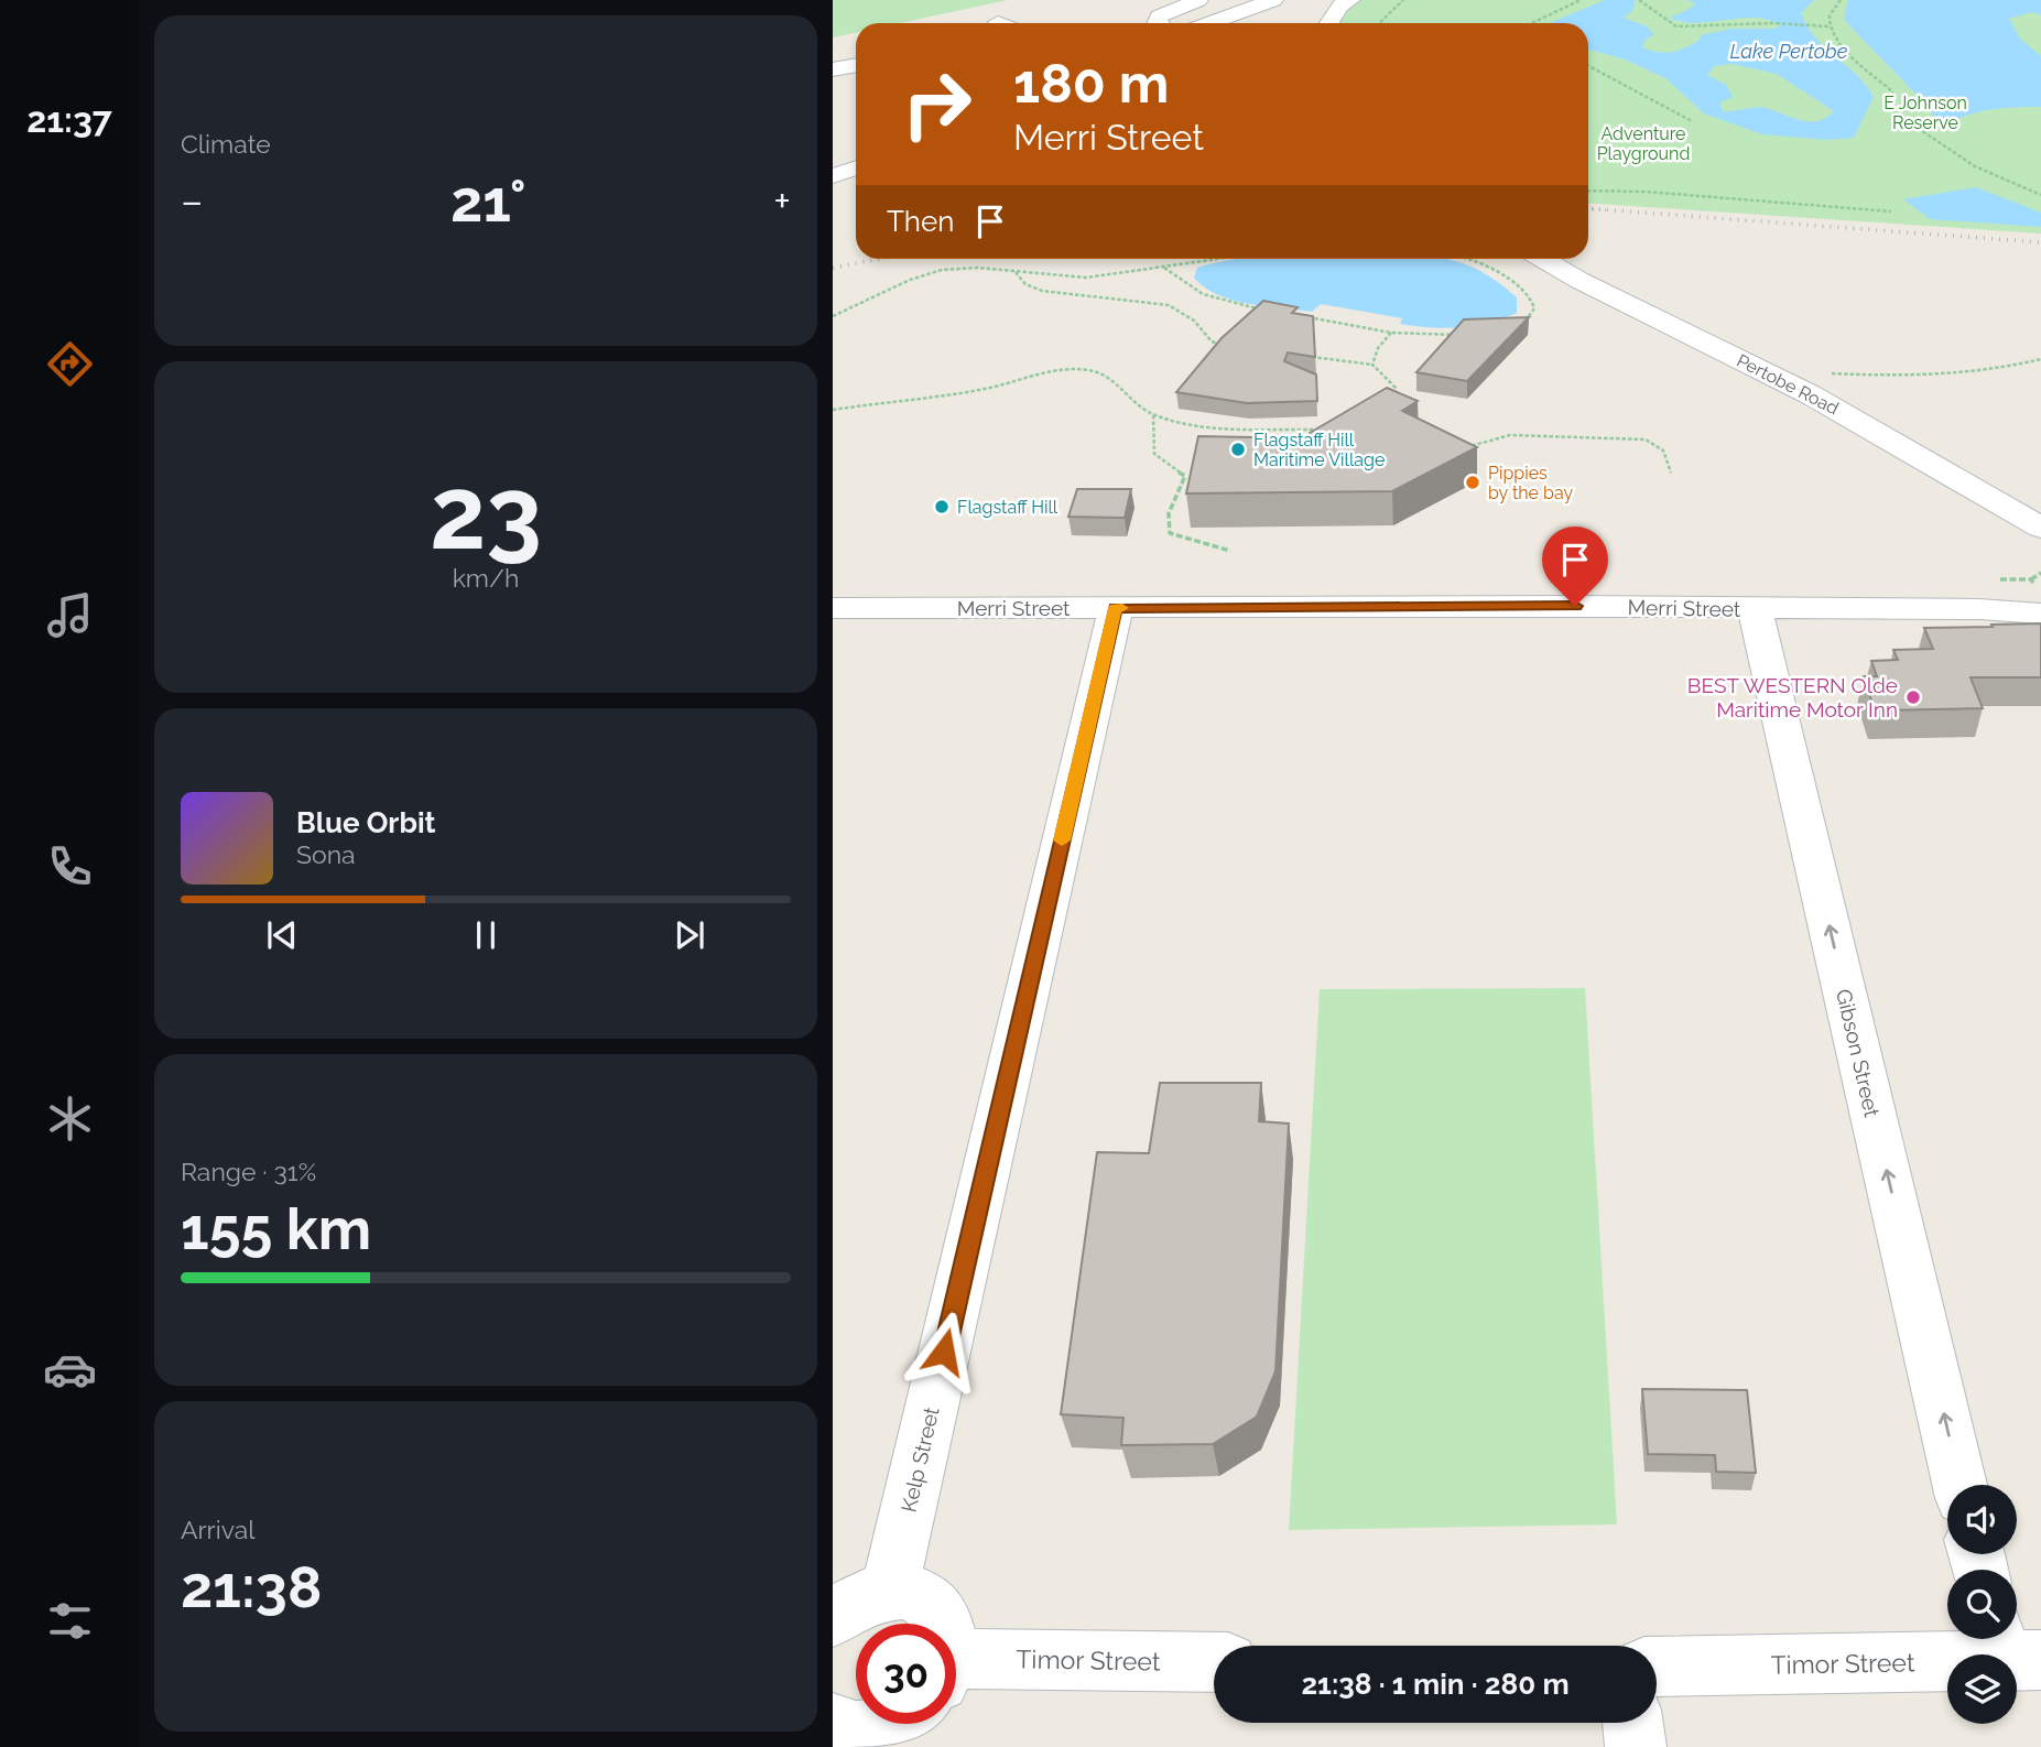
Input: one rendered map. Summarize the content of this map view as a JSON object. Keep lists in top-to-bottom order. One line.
{"streets":{"street":["Pertobe Road","Merri Street","Gibson Street","Kelp Street","Timor Street"]},"crossings":[["Merri Street","Gibson Street"],["Merri Street","Kelp Street"]],"one_way":["Gibson Street"],"water":["Lake Pertobe"],"parks":["E Johnson Reserve","Adventure Playground"],"places":["Flagstaff Hill Maritime Village","Pippies by the bay","Flagstaff Hill","BEST WESTERN Olde Maritime Motor Inn"],"page":{"tabs":"21:37","tile":["Climate",["23","km/h"],["Range · 31%","155 km"],["Arrival","21:38"]],"turn":["180 m","Merri Street"],"heat":["−","21°","+"],"then":"Then","song":["Blue Orbit","Sona"],"limit":"30","trip":"21:38 · 1 min · 280 m"}}
